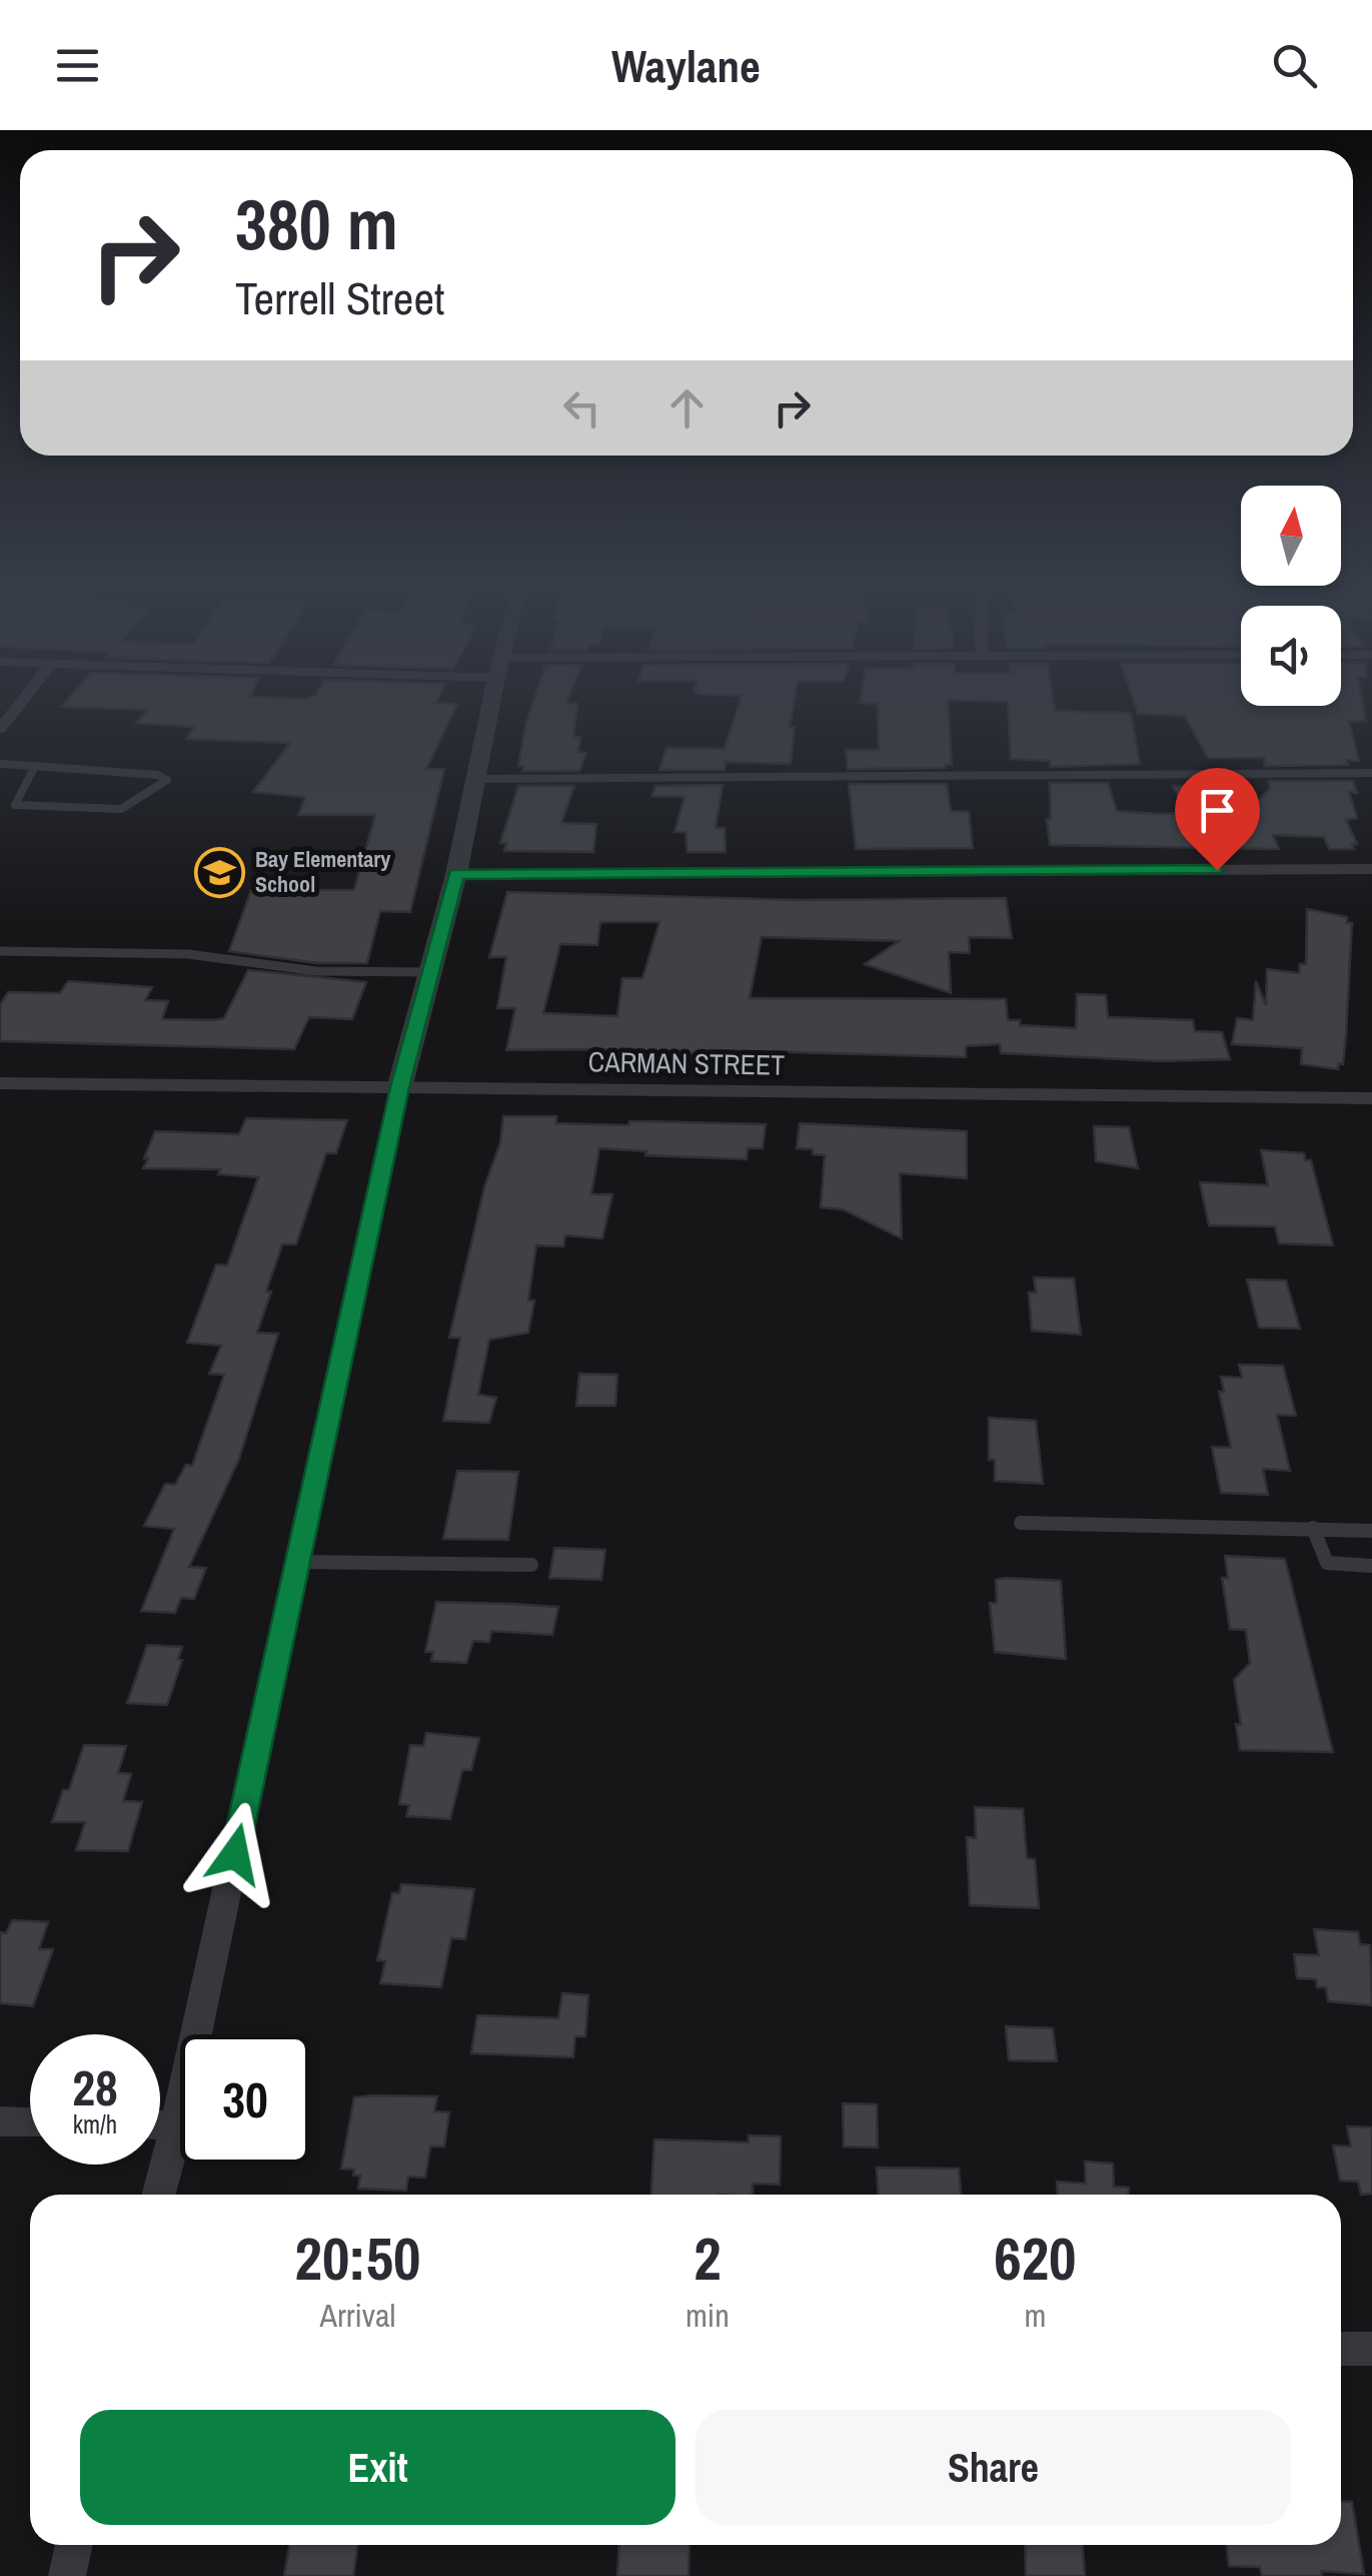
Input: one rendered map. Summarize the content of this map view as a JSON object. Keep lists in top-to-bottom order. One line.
{"streets":{"street":["CARMAN STREET"]},"places":{"school or university":["Bay Elementary School"]},"north":"top","page":{"header":"Waylane","turn":["380 m","Terrell Street"],"speed":"28 km/h","limit":"30","eta":["20:50","Arrival","2","min","620","m"],"buttons":["Exit","Share"]}}
